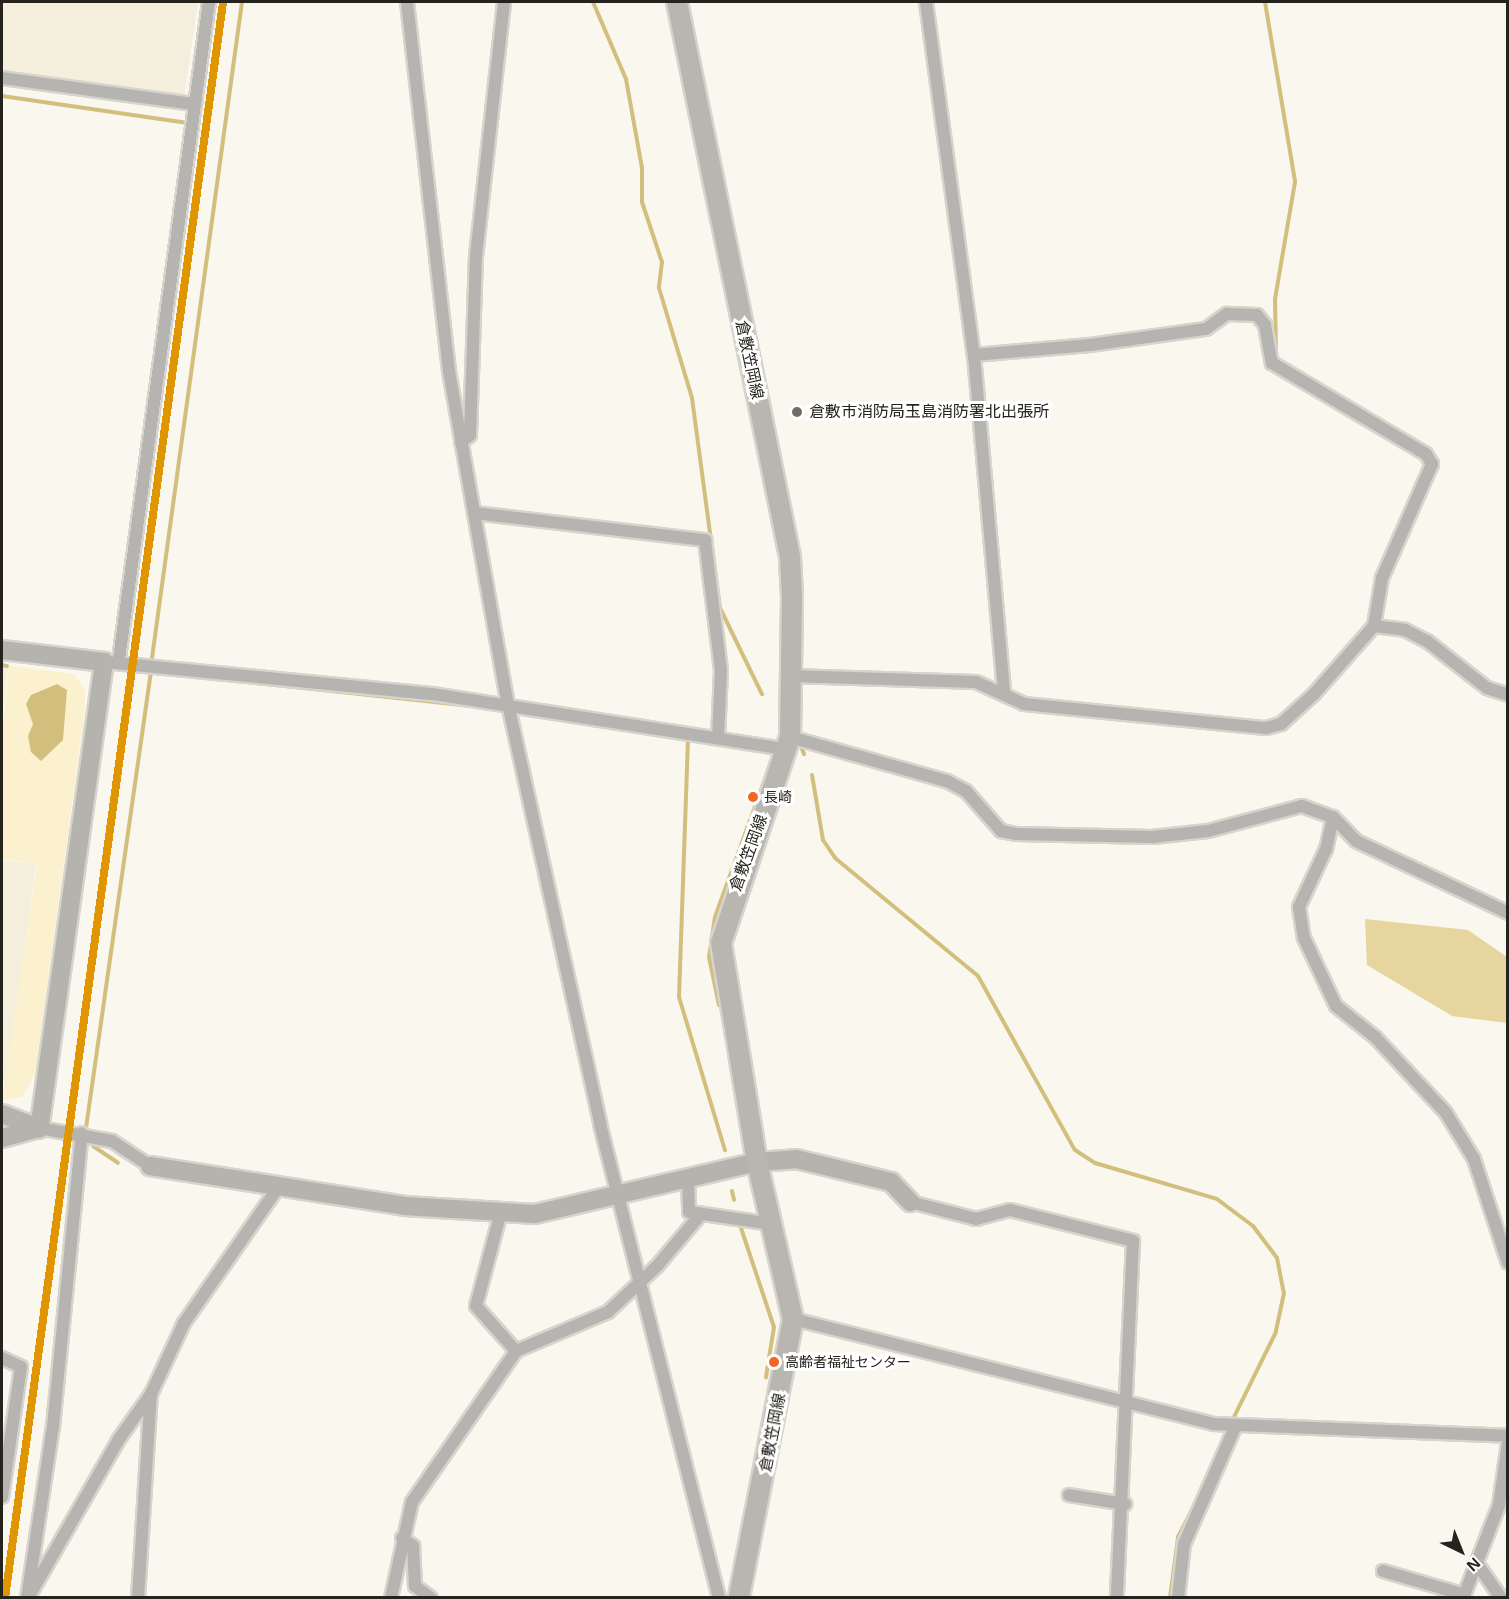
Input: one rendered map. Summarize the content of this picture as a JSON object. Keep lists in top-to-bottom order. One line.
{"streets":{"main road":["倉敷笠岡線"]},"places":["倉敷市消防局玉島消防署北出張所","長崎","高齢者福祉センター"],"north":"bottom right"}
